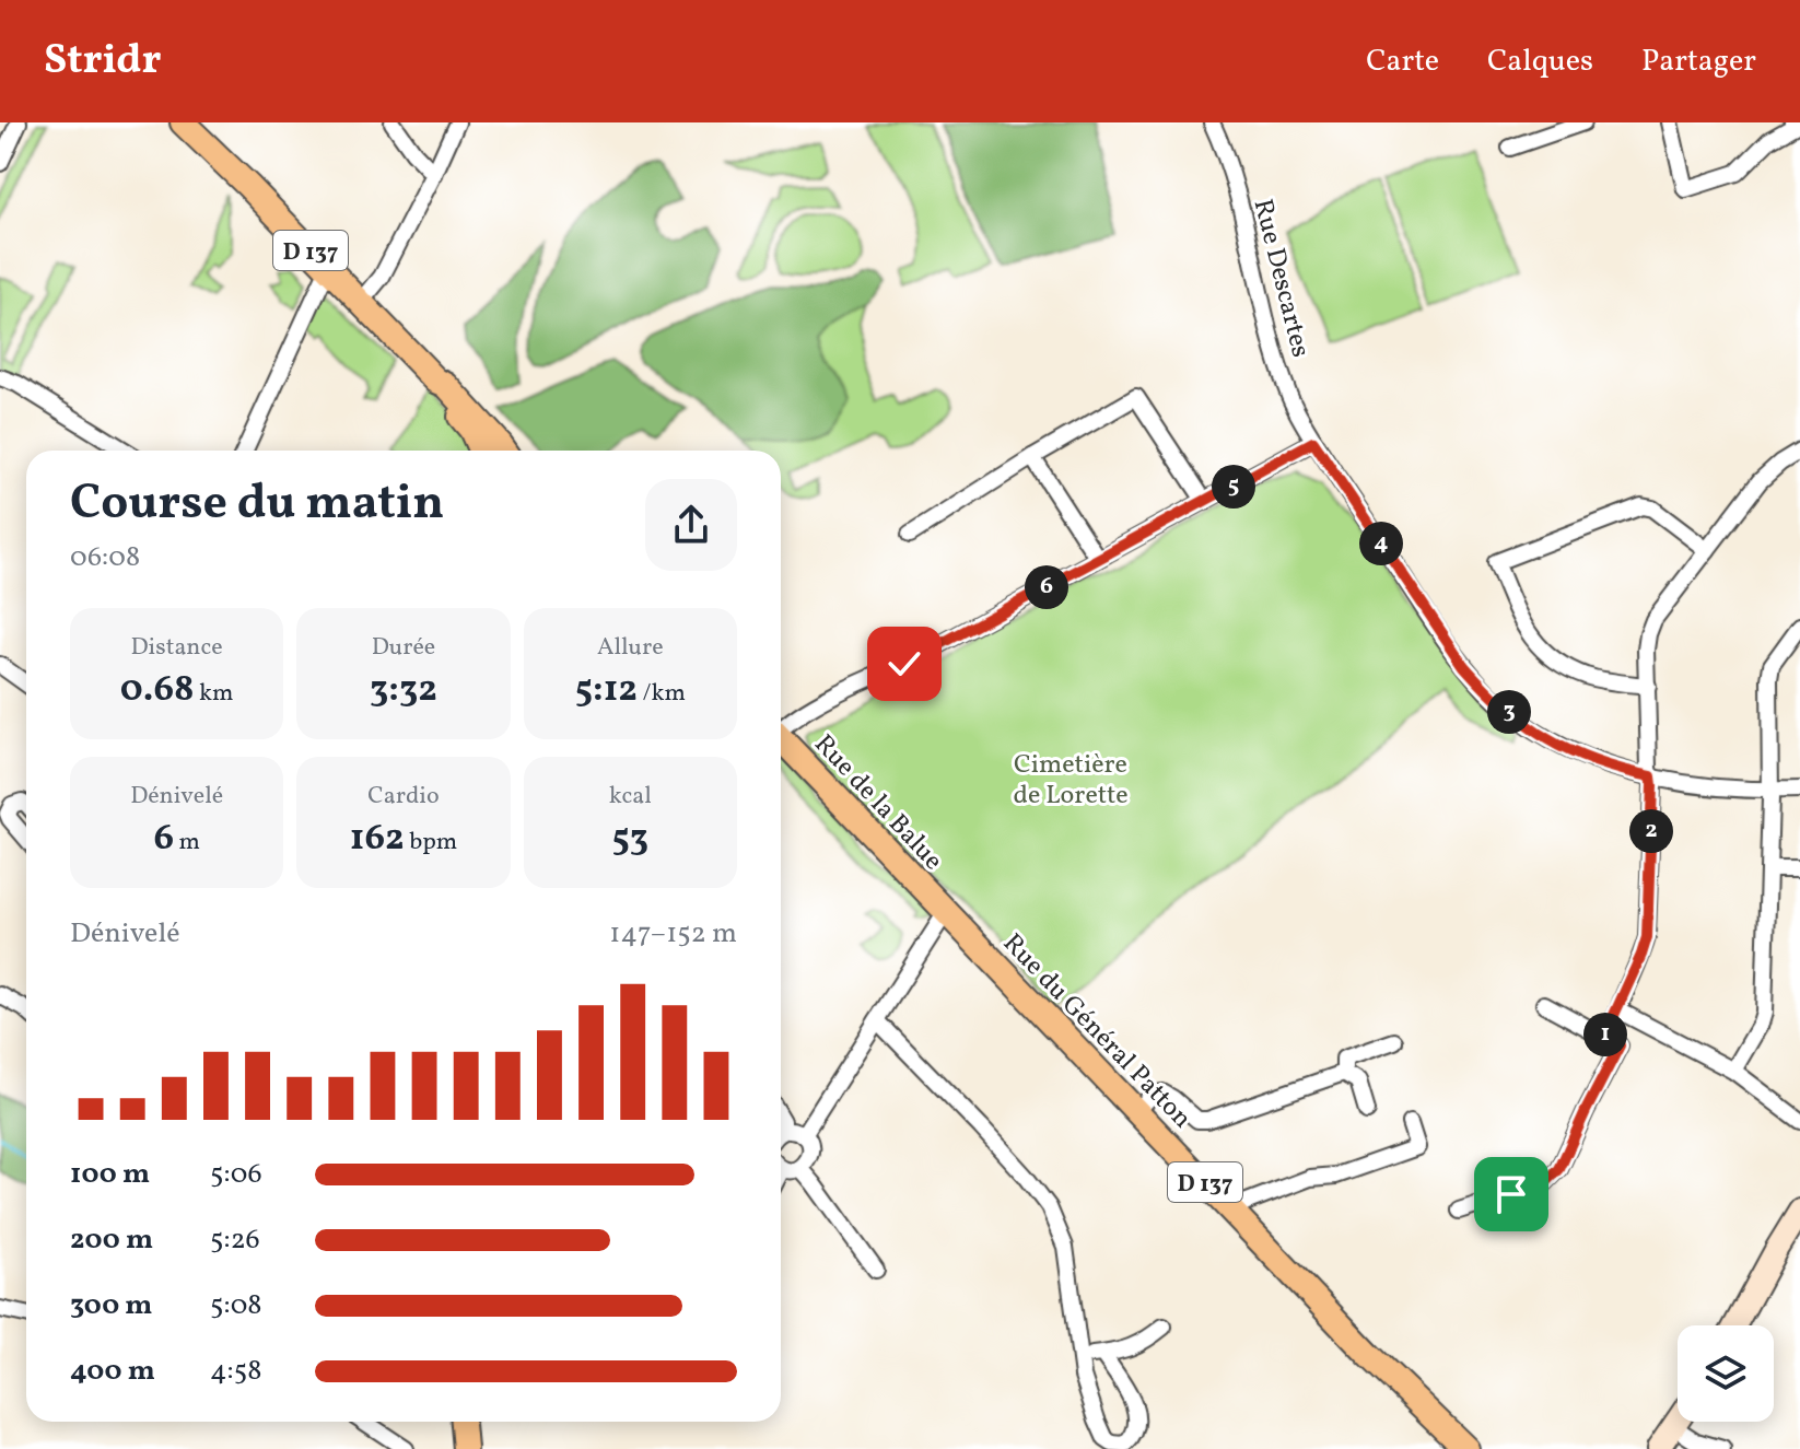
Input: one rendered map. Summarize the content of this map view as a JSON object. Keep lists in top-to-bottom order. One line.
{"streets":{"main road":["D 137","Rue de la Balue","Rue du Général Patton"],"street":["Rue Descartes"]},"crossings":[["Rue de la Balue","Rue du Général Patton"]],"parks":["Cimetière de Lorette"],"page":{"header":"Stridr","nav":["Carte","Calques","Partager"],"heading":["Course du matin","06:08"],"pins":["5","4","6","3","2","1"],"stats":[["Distance","0.68 km"],["Durée","3:32"],["Allure","5:12 /km"],["Dénivelé","6 m"],["Cardio","162 bpm"],["kcal","53"]],"chart":["Dénivelé","147–152 m"],"list":[{"name":"100 m","note":"5:06"},{"name":"200 m","note":"5:26"},{"name":"300 m","note":"5:08"},{"name":"400 m","note":"4:58"}]}}
